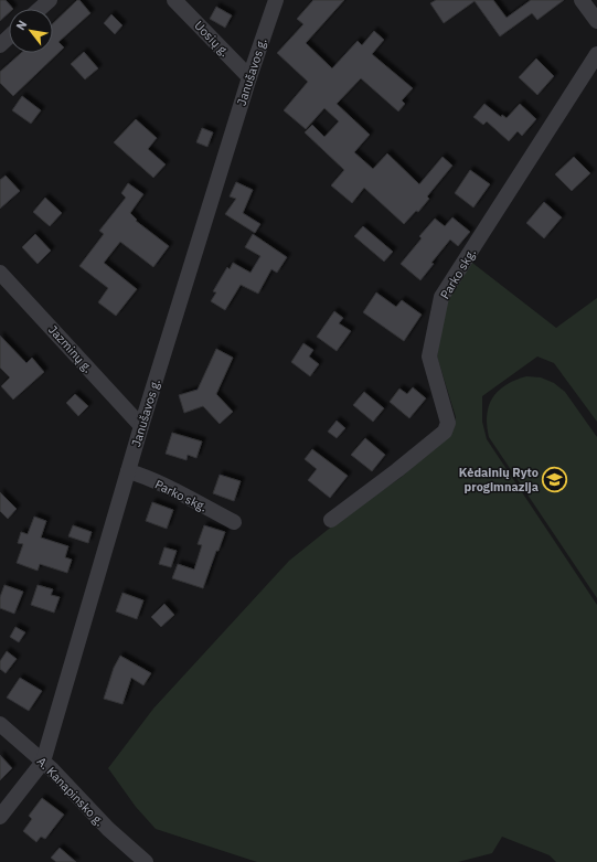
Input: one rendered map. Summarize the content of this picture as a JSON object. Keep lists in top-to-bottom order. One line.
{"streets":{"street":["Uosių g.","Janušavos g.","Parko skg.","Jazminų g.","A. Kanapinsko g."]},"crossings":[["Uosių g.","Janušavos g."],["Janušavos g.","Parko skg."],["Janušavos g.","Jazminų g."],["Janušavos g.","A. Kanapinsko g."]],"places":{"school or university":["Kėdainių Ryto progimnazija"]},"north":"top left"}
